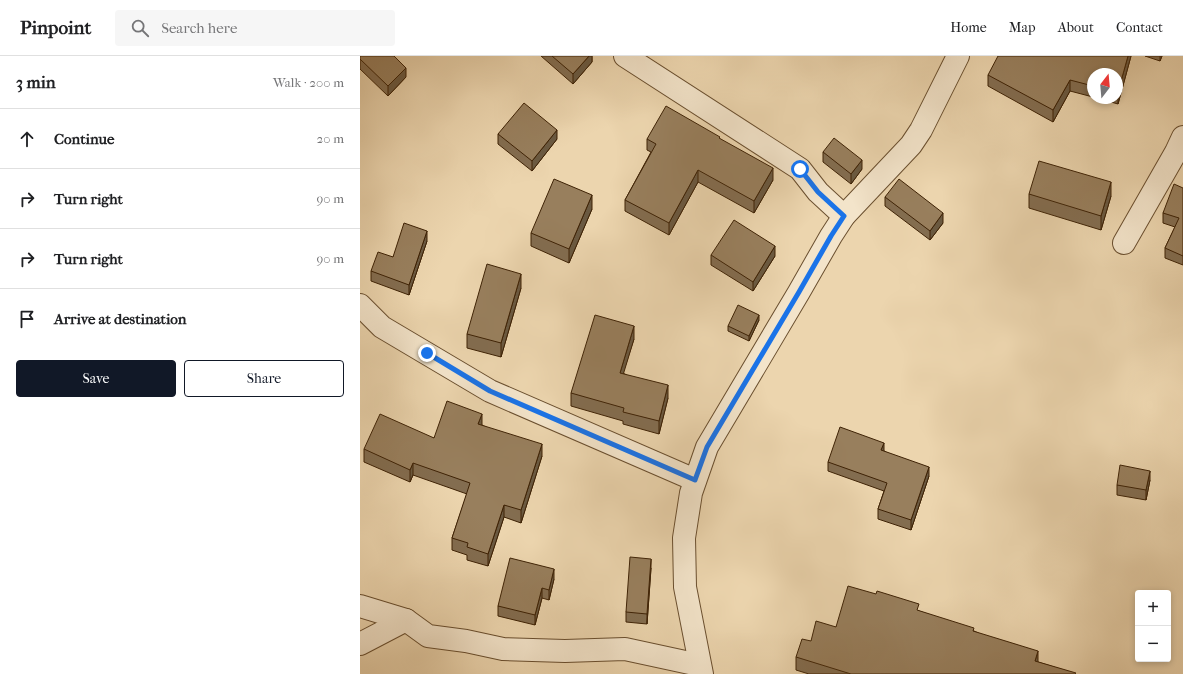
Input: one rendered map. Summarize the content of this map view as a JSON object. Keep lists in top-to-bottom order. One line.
{"north":"top","page":{"header":"Pinpoint","search":"Search here","nav":["Home","Map","About","Contact"],"heading":["3 min","Walk · 200 m"],"list":[["Continue","20 m"],["Turn right","90 m"],["Turn right","90 m"],"Arrive at destination"],"buttons":["Save","Share"],"map_buttons":["+","−"]}}
